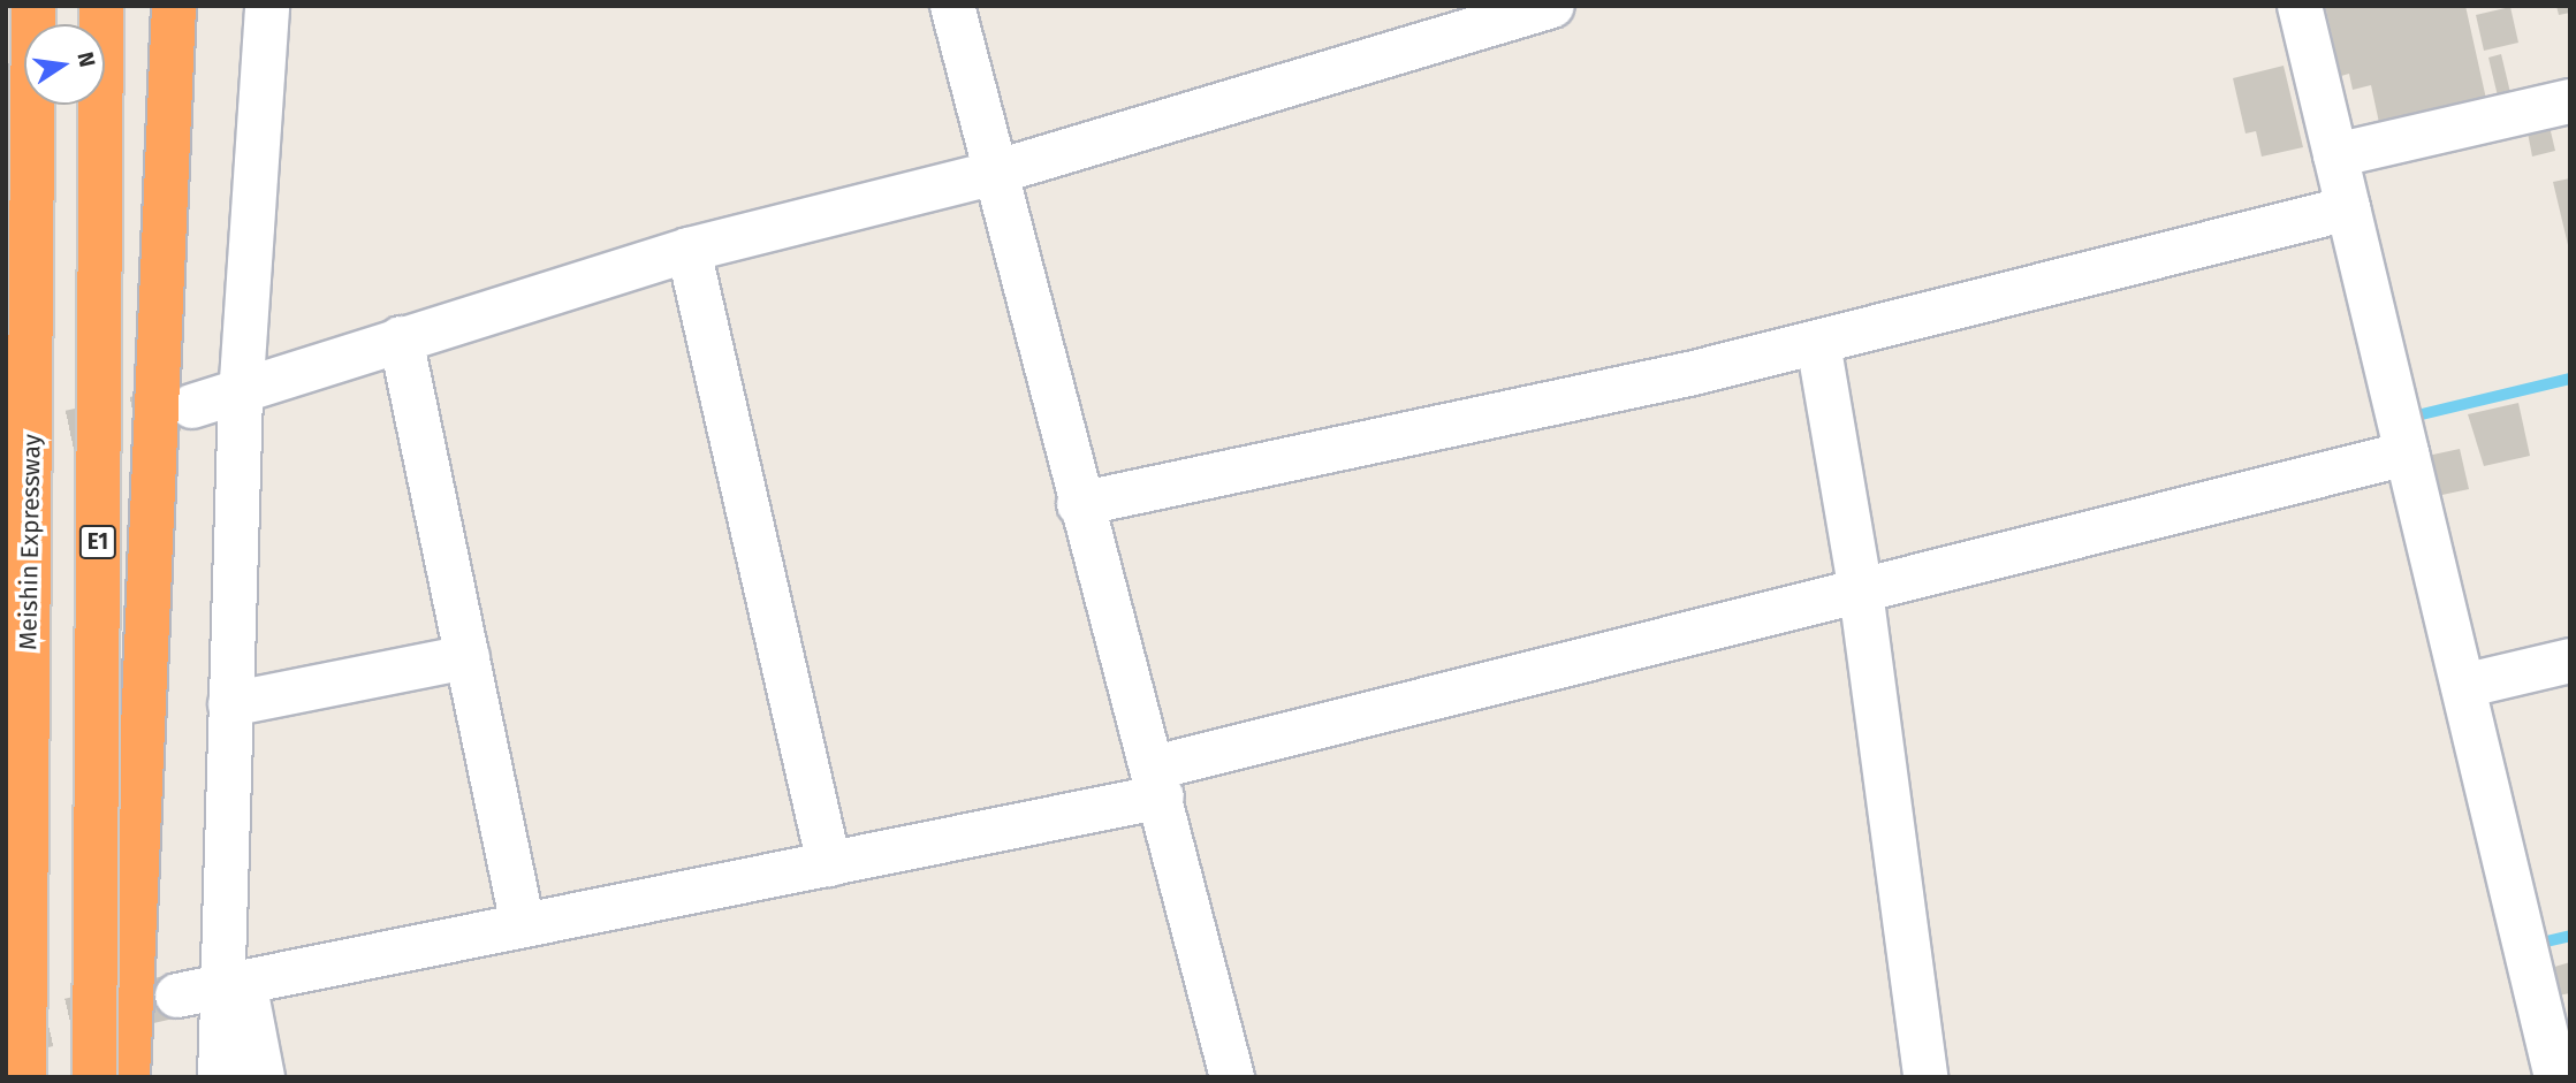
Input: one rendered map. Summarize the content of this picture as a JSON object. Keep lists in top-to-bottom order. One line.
{"streets":{"highway":["Meishin Expressway","E1"]},"north":"right"}
